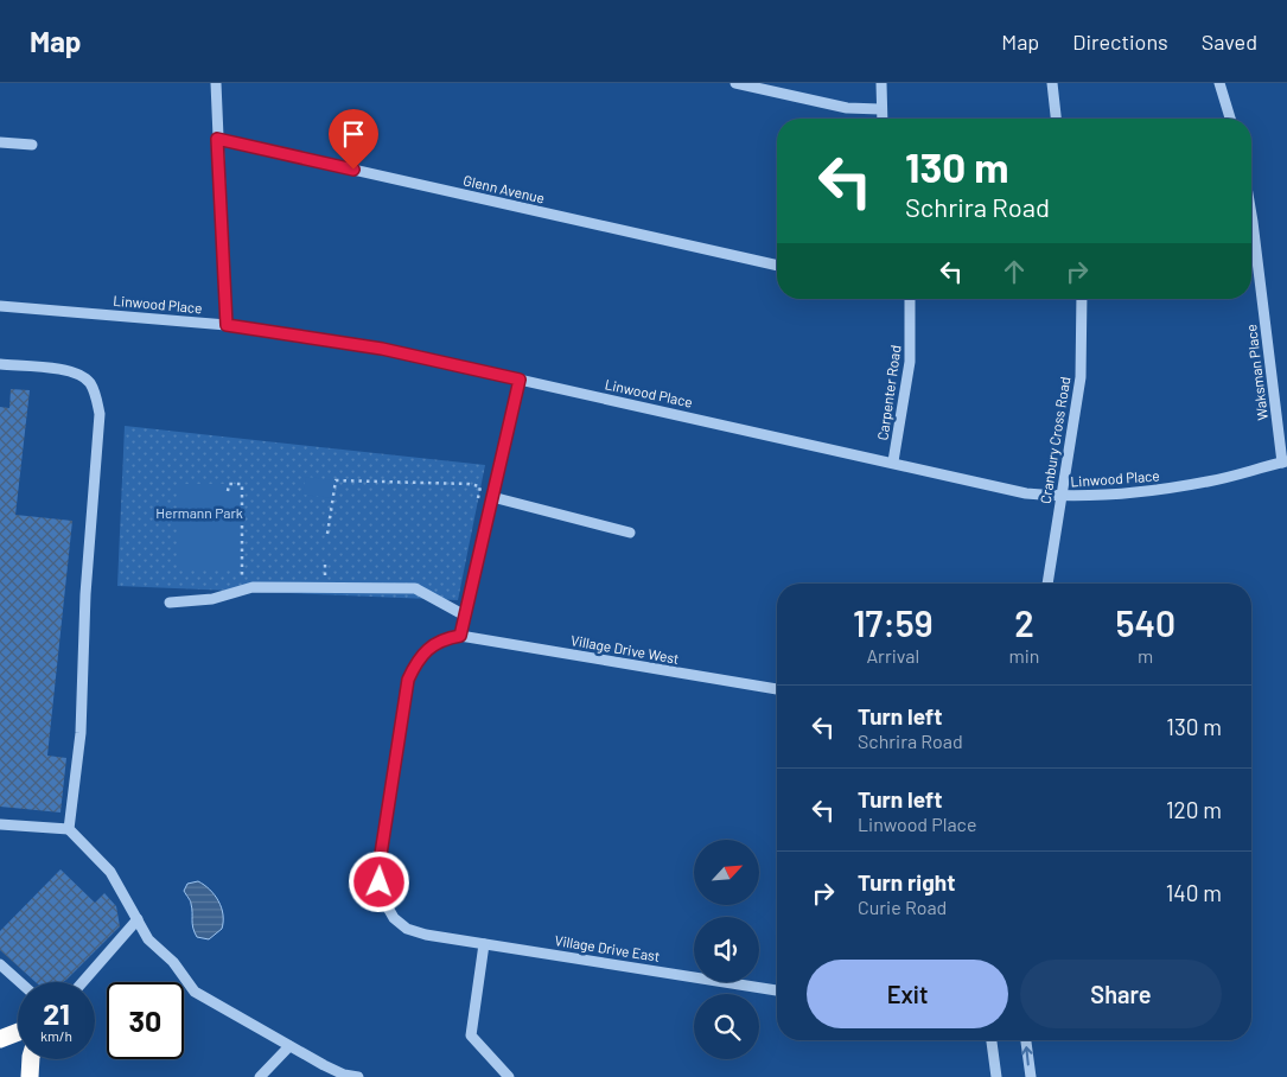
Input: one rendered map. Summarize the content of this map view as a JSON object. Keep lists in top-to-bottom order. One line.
{"streets":{"street":["Glenn Avenue","Linwood Place","Waksman Place","Carpenter Road","Cranbury Cross Road","Village Drive West","Village Drive East"]},"crossings":[["Linwood Place","Waksman Place"],["Linwood Place","Carpenter Road"],["Linwood Place","Cranbury Cross Road"],["Village Drive West","Village Drive East"]],"parks":["Hermann Park"],"north":"top right","page":{"header":"Map","nav":["Map","Directions","Saved"],"turn":["130 m","Schrira Road"],"eta":["17:59","Arrival","2","min","540","m"],"list":[{"name":"Turn left","note":"Schrira Road","value":"130 m"},{"name":"Turn left","note":"Linwood Place","value":"120 m"},{"name":"Turn right","note":"Curie Road","value":"140 m"}],"buttons":["Exit","Share"],"speed":"21 km/h","limit":"30"}}
